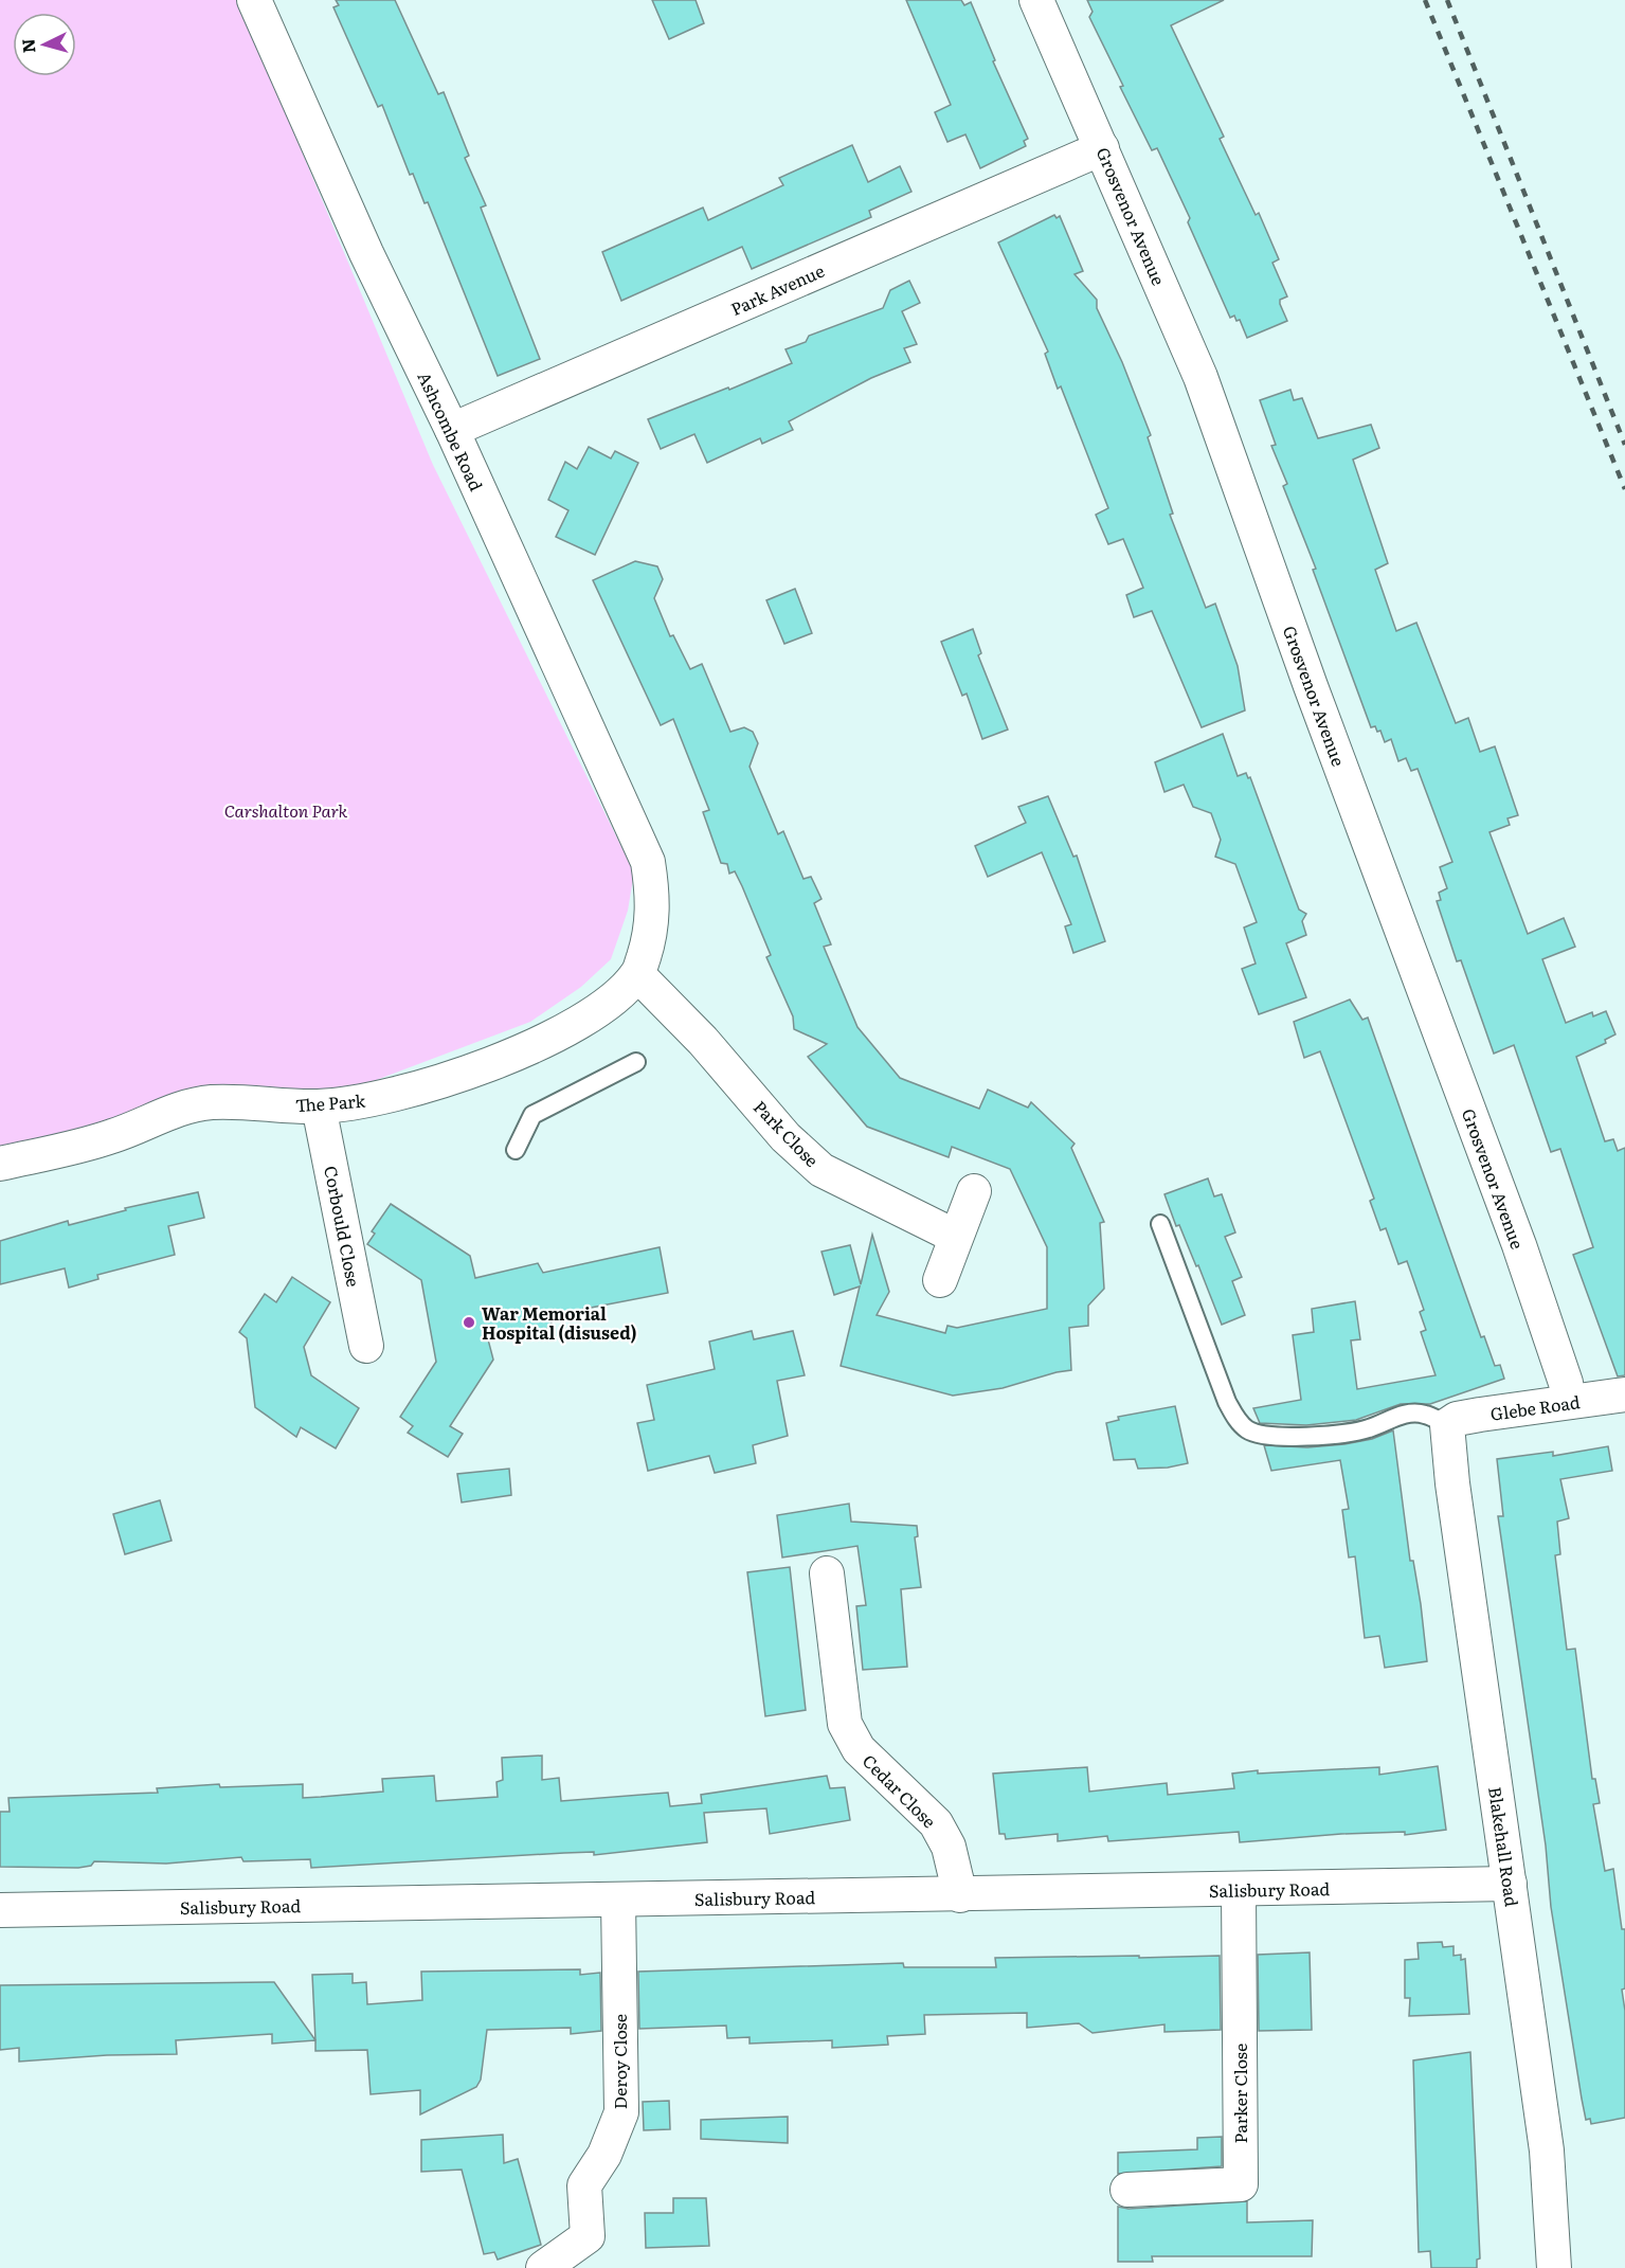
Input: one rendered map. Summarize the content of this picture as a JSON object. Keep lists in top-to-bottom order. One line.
{"streets":{"street":["Grosvenor Avenue","Park Avenue","Ashcombe Road","The Park","Park Close","Corbould Close","Glebe Road","Cedar Close","Blakehall Road","Salisbury Road","Deroy Close","Parker Close"]},"crossings":[["Grosvenor Avenue","Park Avenue"],["Grosvenor Avenue","Glebe Road"],["Park Avenue","Ashcombe Road"],["Ashcombe Road","The Park"],["The Park","Park Close"],["The Park","Corbould Close"],["Glebe Road","Blakehall Road"],["Cedar Close","Salisbury Road"],["Blakehall Road","Salisbury Road"],["Salisbury Road","Deroy Close"],["Salisbury Road","Parker Close"]],"parks":["Carshalton Park"],"places":["War Memorial Hospital (disused)"],"north":"left"}
